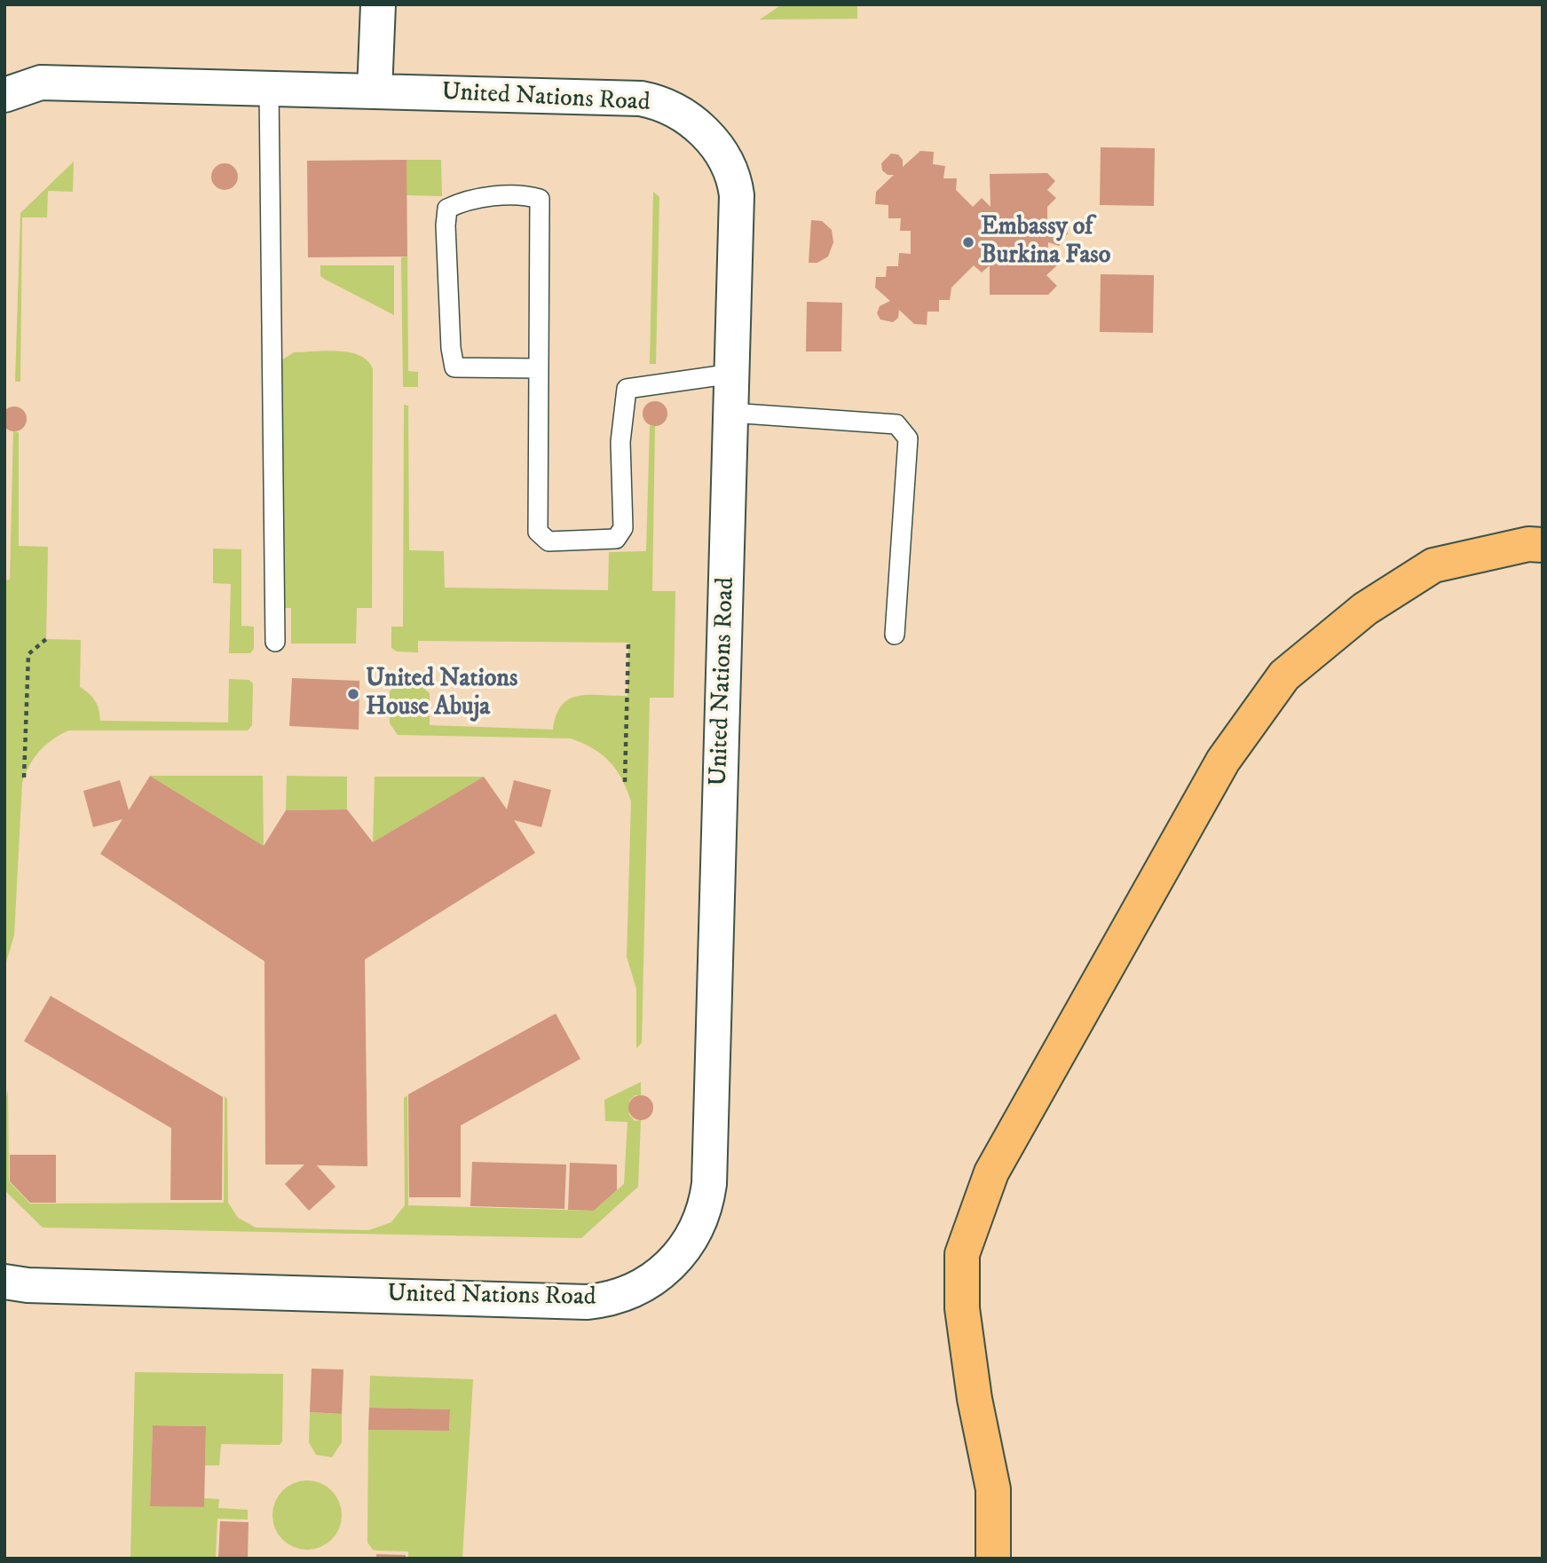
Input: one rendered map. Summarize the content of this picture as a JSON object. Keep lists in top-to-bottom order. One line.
{"streets":{"street":["United Nations Road"]},"places":["Embassy of Burkina Faso","United Nations House Abuja"]}
